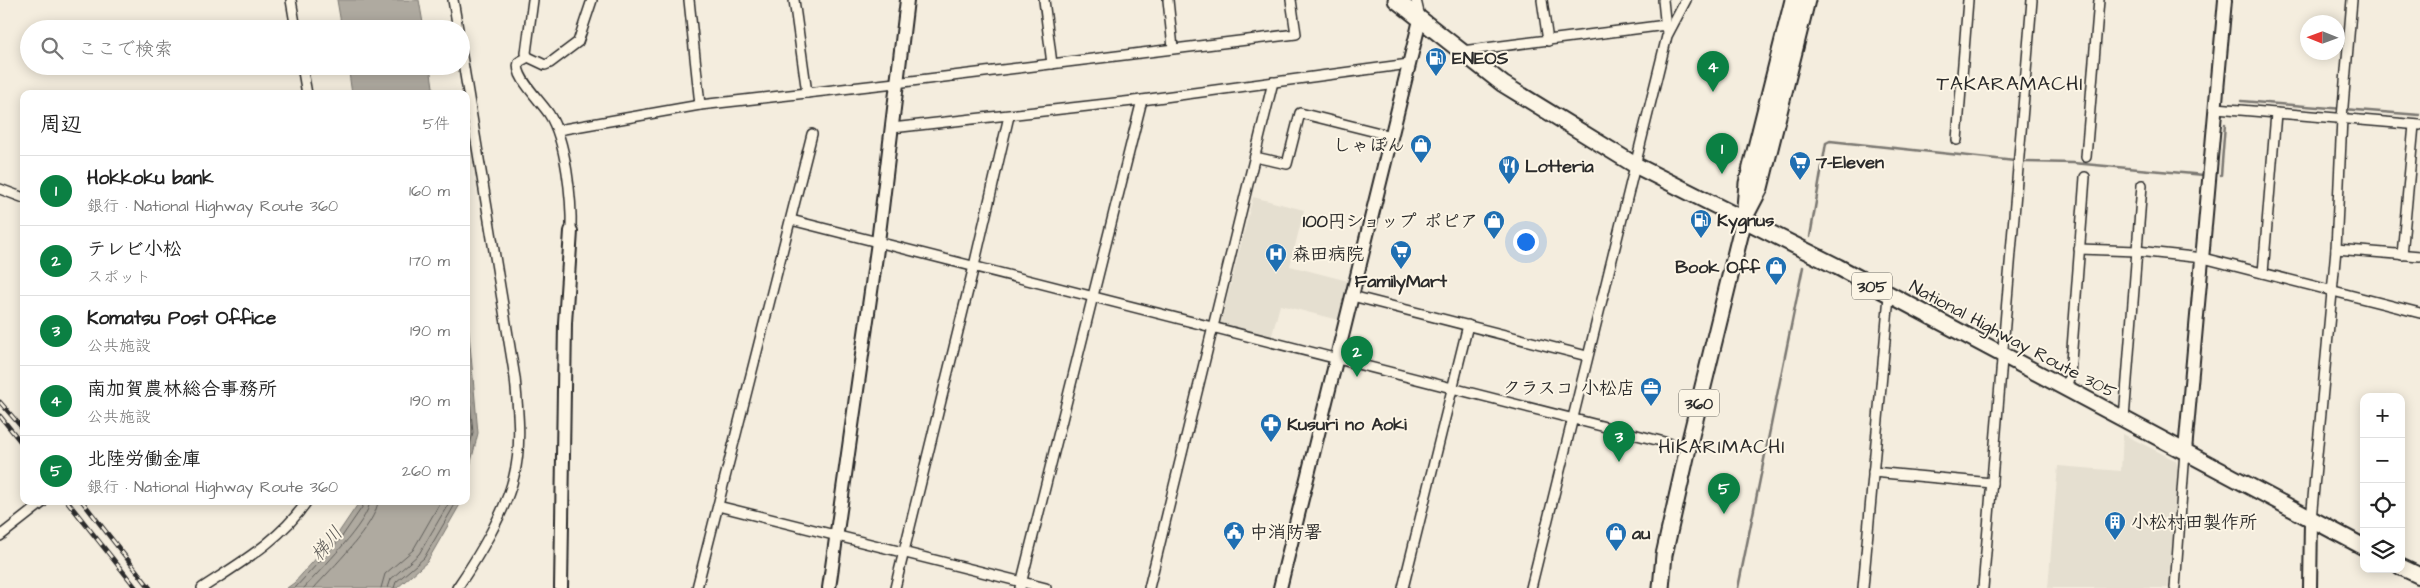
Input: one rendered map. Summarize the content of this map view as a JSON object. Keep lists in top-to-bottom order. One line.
{"streets":{"highway":["305","National Highway Route 305","360"]},"crossings":[["National Highway Route 305","360"]],"districts":["TAKARAMACHI","HIKARIMACHI"],"water":["梯川"],"places":{"fuel station":["ENEOS","Kygnus"],"shop":["しゃぼん","100円ショップ ポピア","Book Off","au"],"supermarket":["7-Eleven","FamilyMart"],"restaurant":["Lotteria"],"hospital":["森田病院"],"office":["クラスコ 小松店"],"pharmacy":["Kusuri no Aoki"],"building":["小松村田製作所"],"public building":["中消防署"]},"north":"left","page":{"search":"ここで検索","pins":["4","1","2","3","5"],"heading":["周辺","5件"],"list":[{"mark":"1","name":"Hokkoku bank","note":"銀行 · National Highway Route 360","value":"160 m"},{"mark":"2","name":"テレビ小松","note":"スポット","value":"170 m"},{"mark":"3","name":"Komatsu Post Office","note":"公共施設","value":"190 m"},{"mark":"4","name":"南加賀農林総合事務所","note":"公共施設","value":"190 m"},{"mark":"5","name":"北陸労働金庫","note":"銀行 · National Highway Route 360","value":"260 m"}],"map_buttons":["+","−"]}}
